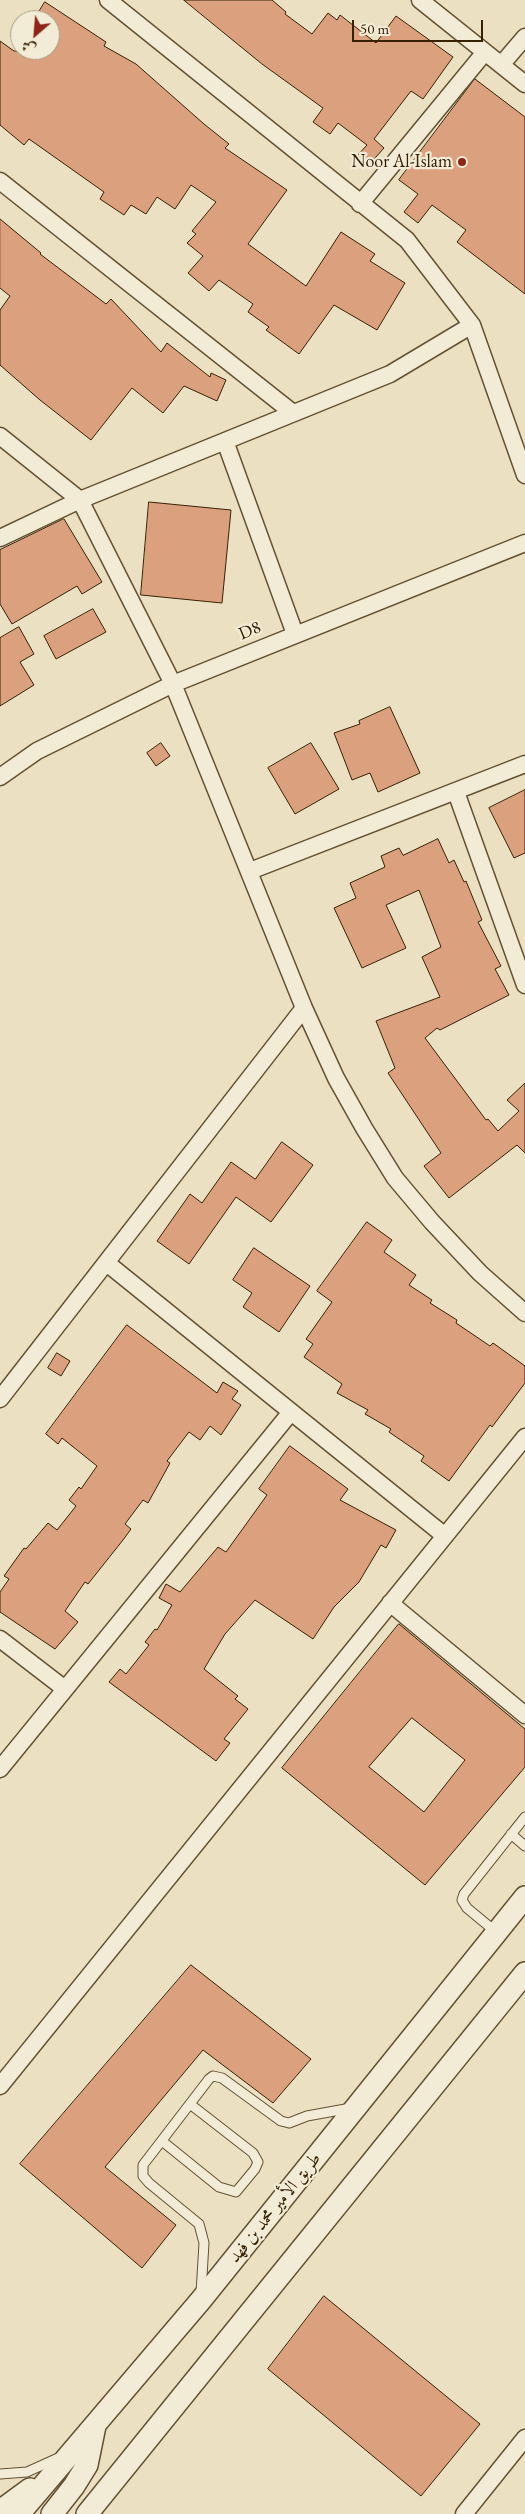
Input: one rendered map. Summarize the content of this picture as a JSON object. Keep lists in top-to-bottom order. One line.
{"streets":{"street":["D8","طريق الأمير محمد بن فهد"]},"places":["Noor Al-Islam"],"scale_bar":"50 m","north":"bottom left"}
